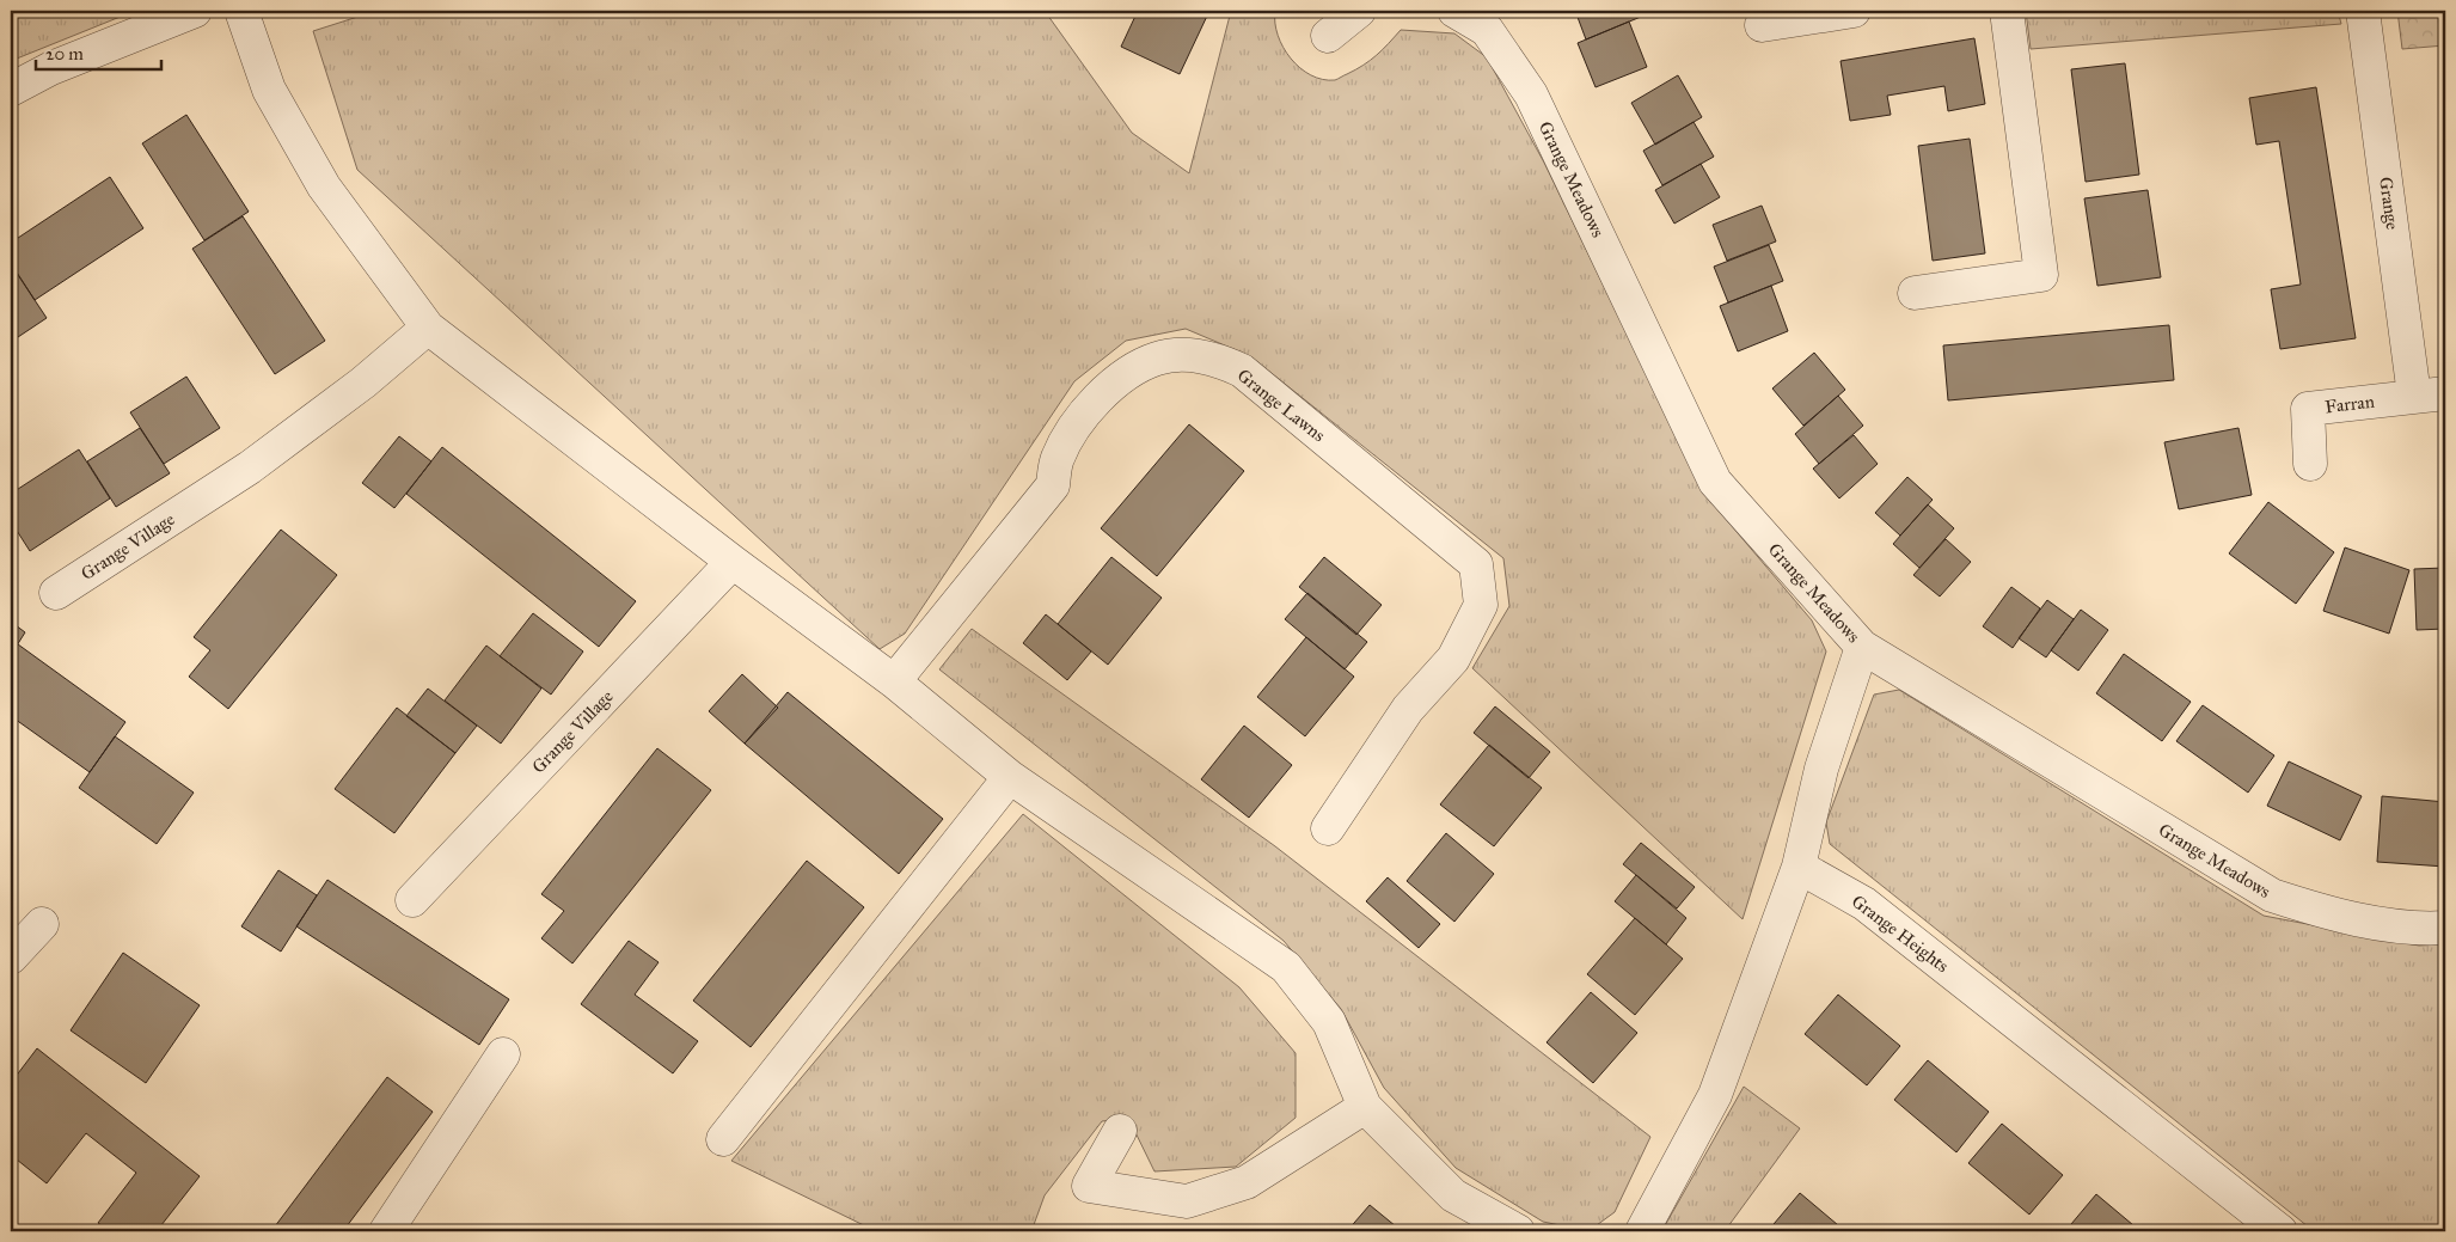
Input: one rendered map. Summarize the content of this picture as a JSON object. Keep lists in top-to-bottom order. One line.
{"streets":{"street":["Grange Meadows","Grange","Farran","Grange Lawns","Grange Village","Grange Heights"]},"crossings":[["Grange","Farran"]],"scale_bar":"20 m"}
